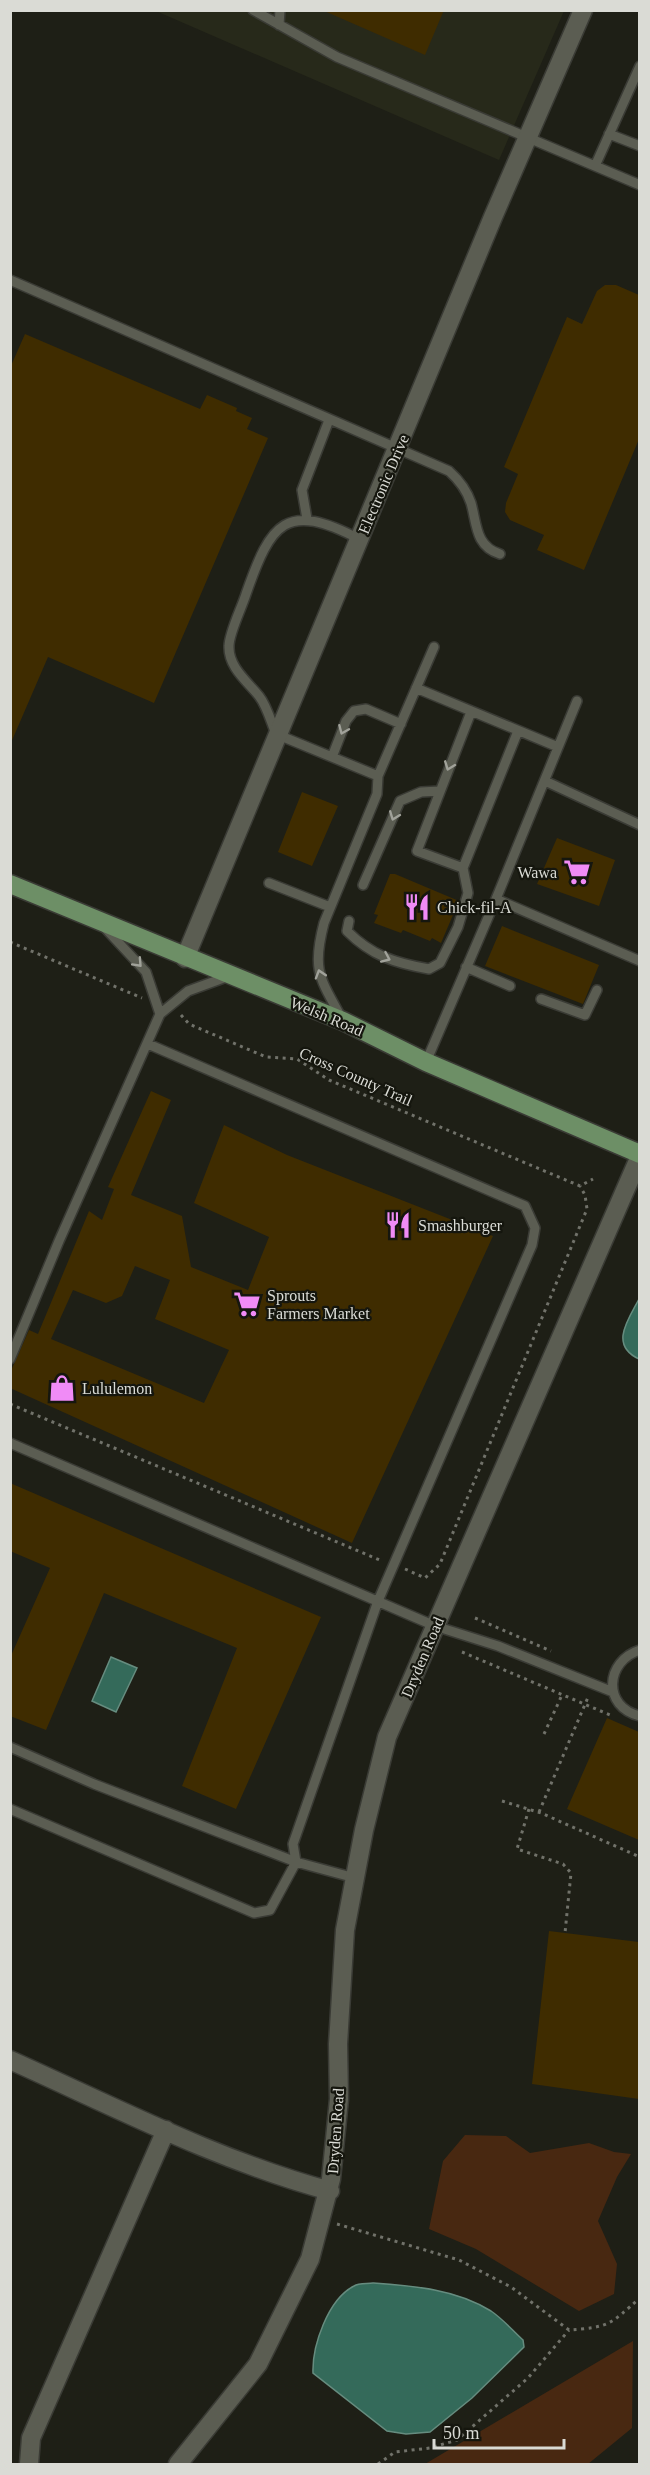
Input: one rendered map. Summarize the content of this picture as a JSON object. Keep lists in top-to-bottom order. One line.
{"streets":{"main road":["Welsh Road"],"street":["Electronic Drive","Dryden Road"],"path":["Cross County Trail"]},"crossings":[["Electronic Drive","Welsh Road"],["Welsh Road","Dryden Road"]],"places":{"supermarket":["Wawa","Sprouts Farmers Market"],"restaurant":["Chick-fil-A","Smashburger"],"shop":["Lululemon"]},"scale_bar":"50 m"}
